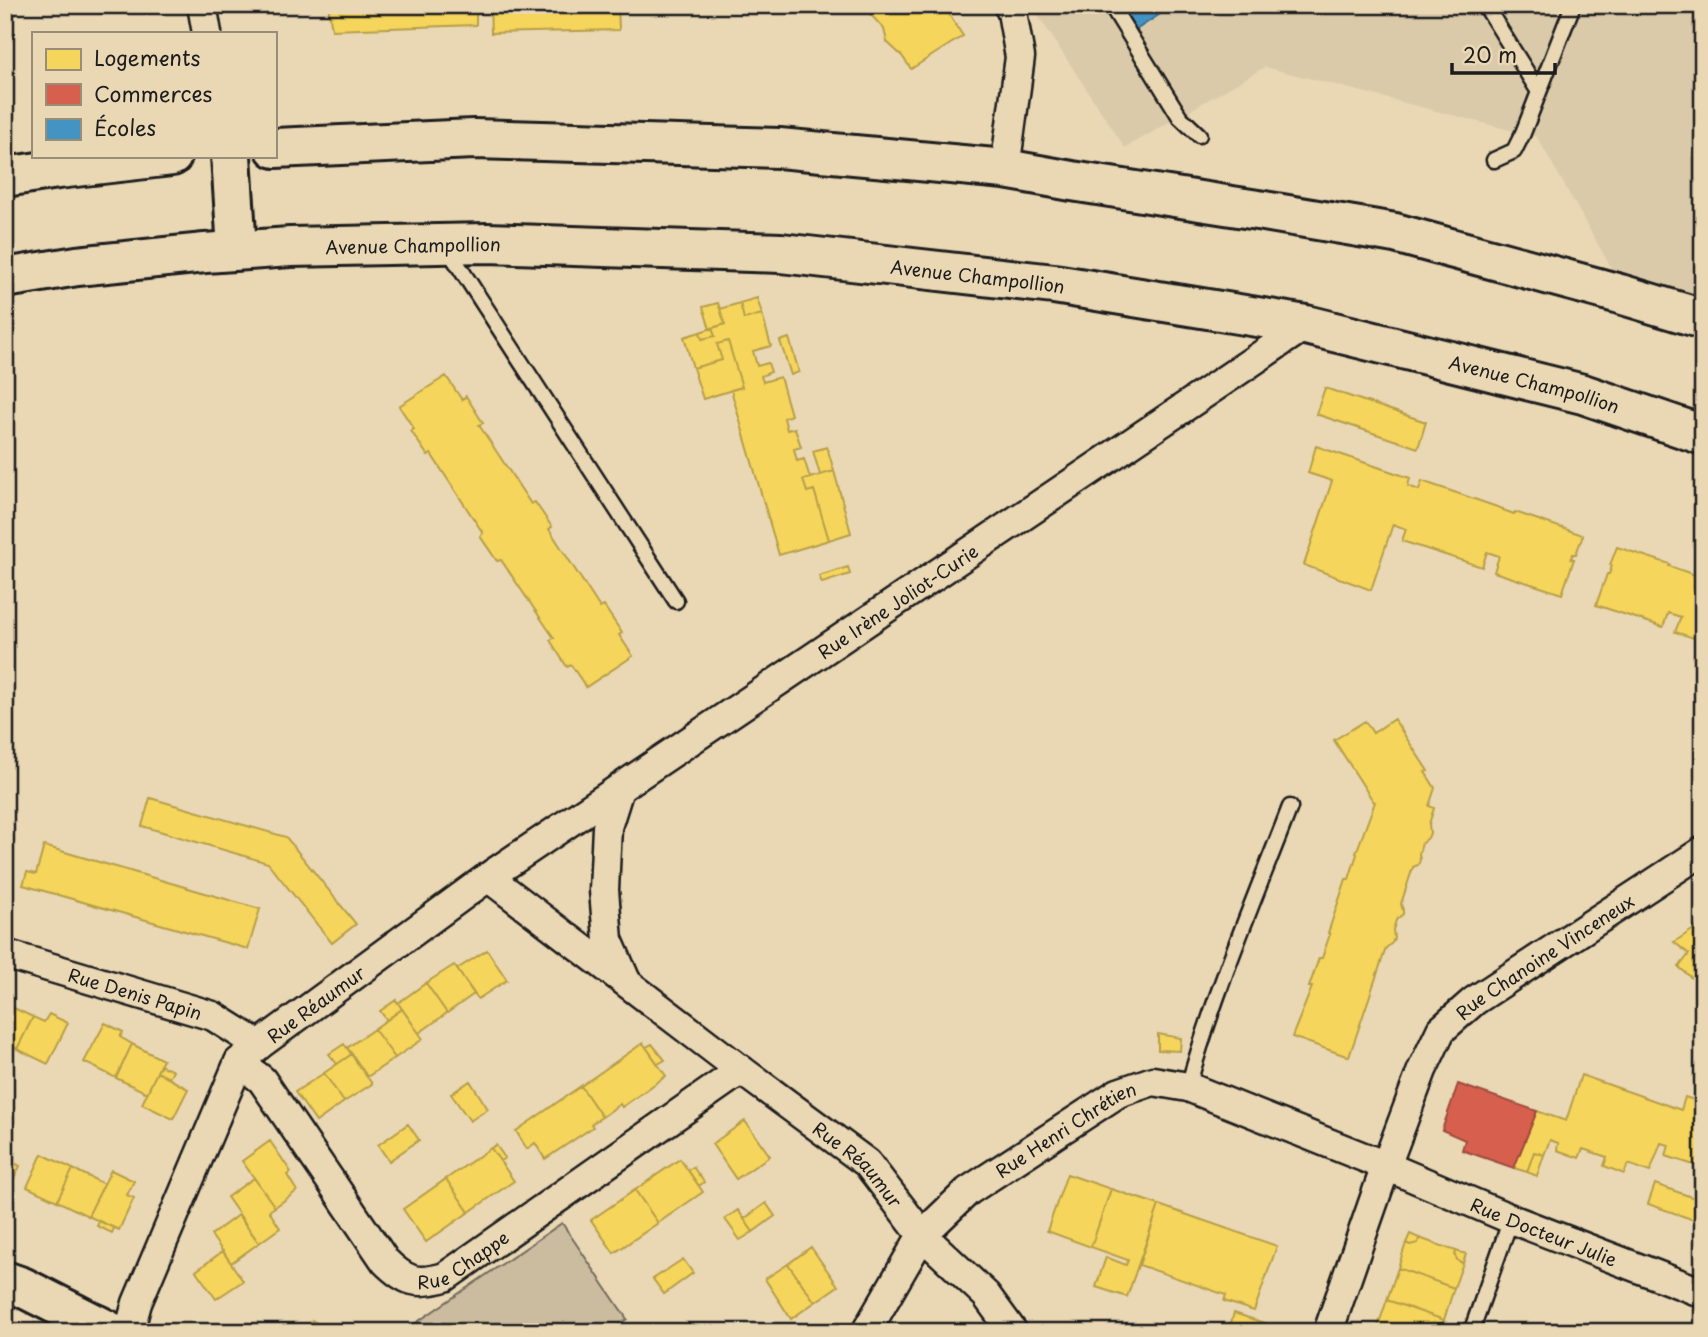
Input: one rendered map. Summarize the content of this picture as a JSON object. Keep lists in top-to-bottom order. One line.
{"streets":{"main road":["Avenue Champollion"],"street":["Rue Irène Joliot-Curie","Rue Chanoine Vinceneux","Rue Denis Papin","Rue Réaumur","Rue Henri Chrétien","Rue Docteur Julie","Rue Chappe"]},"crossings":[["Avenue Champollion","Rue Irène Joliot-Curie"],["Rue Irène Joliot-Curie","Rue Réaumur"],["Rue Chanoine Vinceneux","Rue Henri Chrétien"],["Rue Chanoine Vinceneux","Rue Docteur Julie"],["Rue Denis Papin","Rue Réaumur"],["Rue Denis Papin","Rue Chappe"],["Rue Réaumur","Rue Henri Chrétien"],["Rue Réaumur","Rue Chappe"],["Rue Henri Chrétien","Rue Docteur Julie"]],"legend":["Logements","Commerces","Écoles"],"scale_bar":"20 m"}
